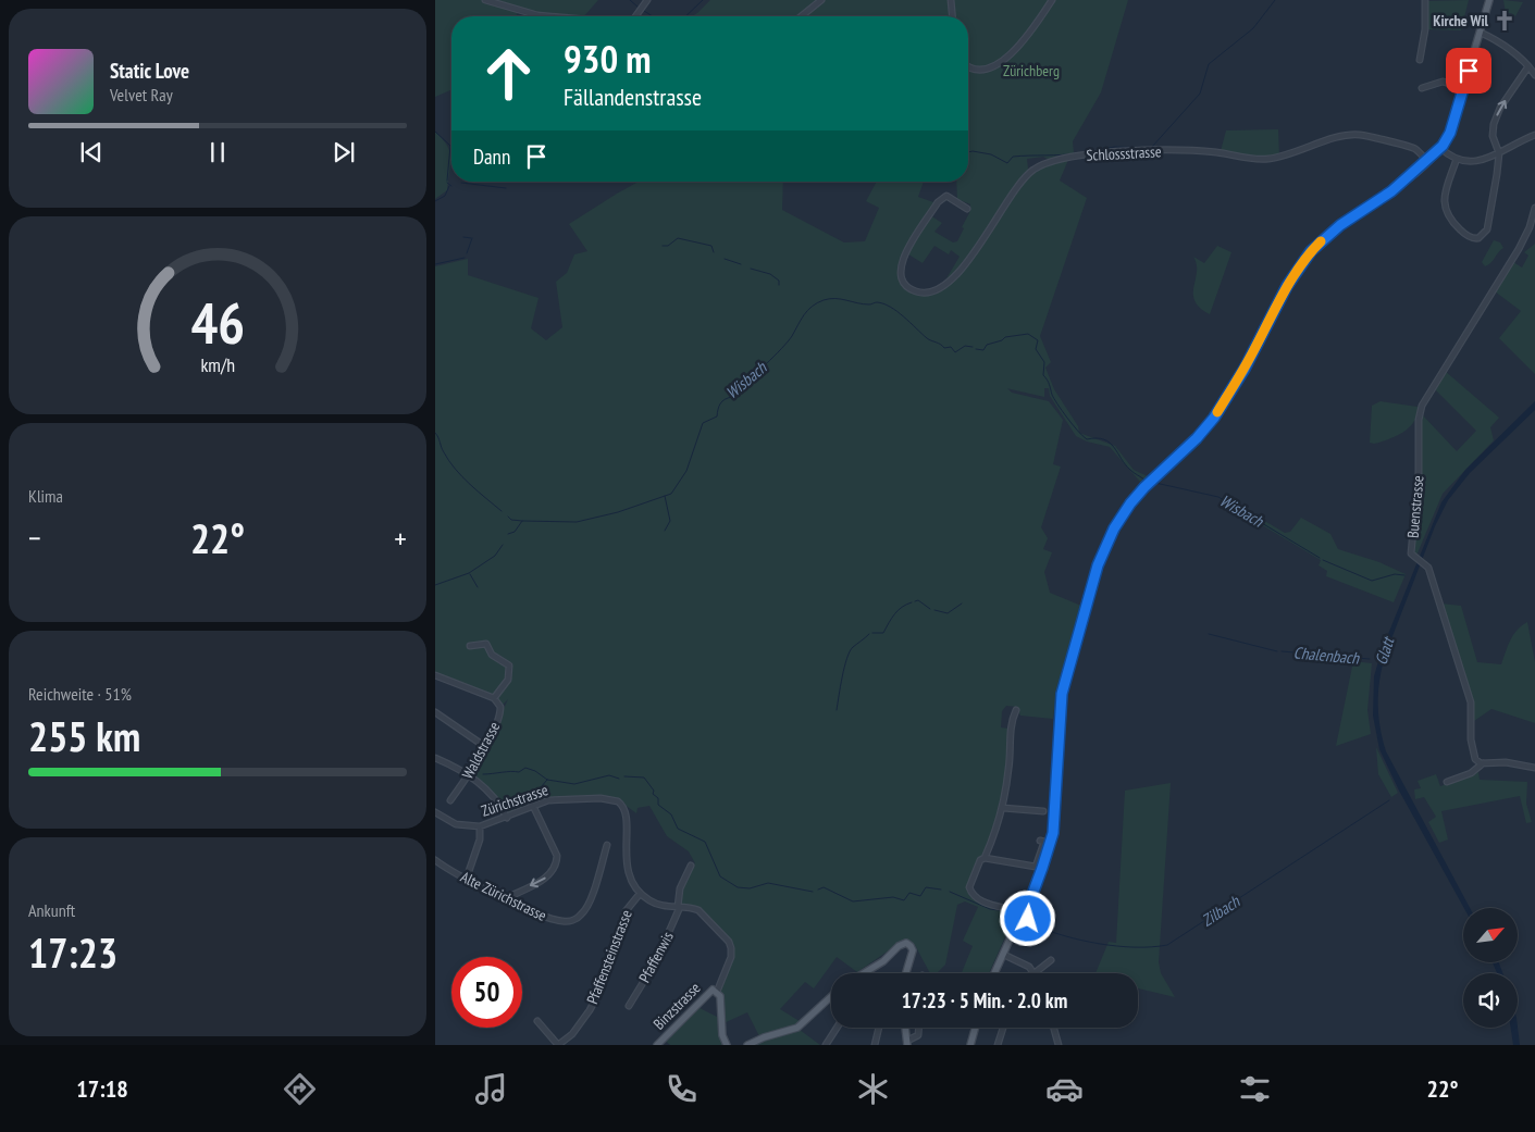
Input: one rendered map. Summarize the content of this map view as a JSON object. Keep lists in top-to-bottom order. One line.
{"streets":{"main road":["Binzstrasse"],"street":["Schlossstrasse","Buenstrasse","Waldstrasse","Zürichstrasse","Alte Zürichstrasse","Pfaffensteinstrasse","Pfaffenwis"]},"crossings":[["Zürichstrasse","Pfaffensteinstrasse"]],"water":["Wisbach","Glatt","Chalenbach","Zilbach"],"parks":["Zürichberg"],"places":{"church":["Kirche Wil"]},"north":"top right","page":{"turn":["930 m","Fällandenstrasse"],"song":["Static Love","Velvet Ray"],"then":"Dann","tile":["Klima",["Reichweite · 51%","255 km"],["Ankunft","17:23"]],"heat":["−","22°","+"],"limit":"50","trip":"17:23 · 5 Min. · 2.0 km","tabs":["17:18","22°"],"gauge":["46","km/h"]}}
